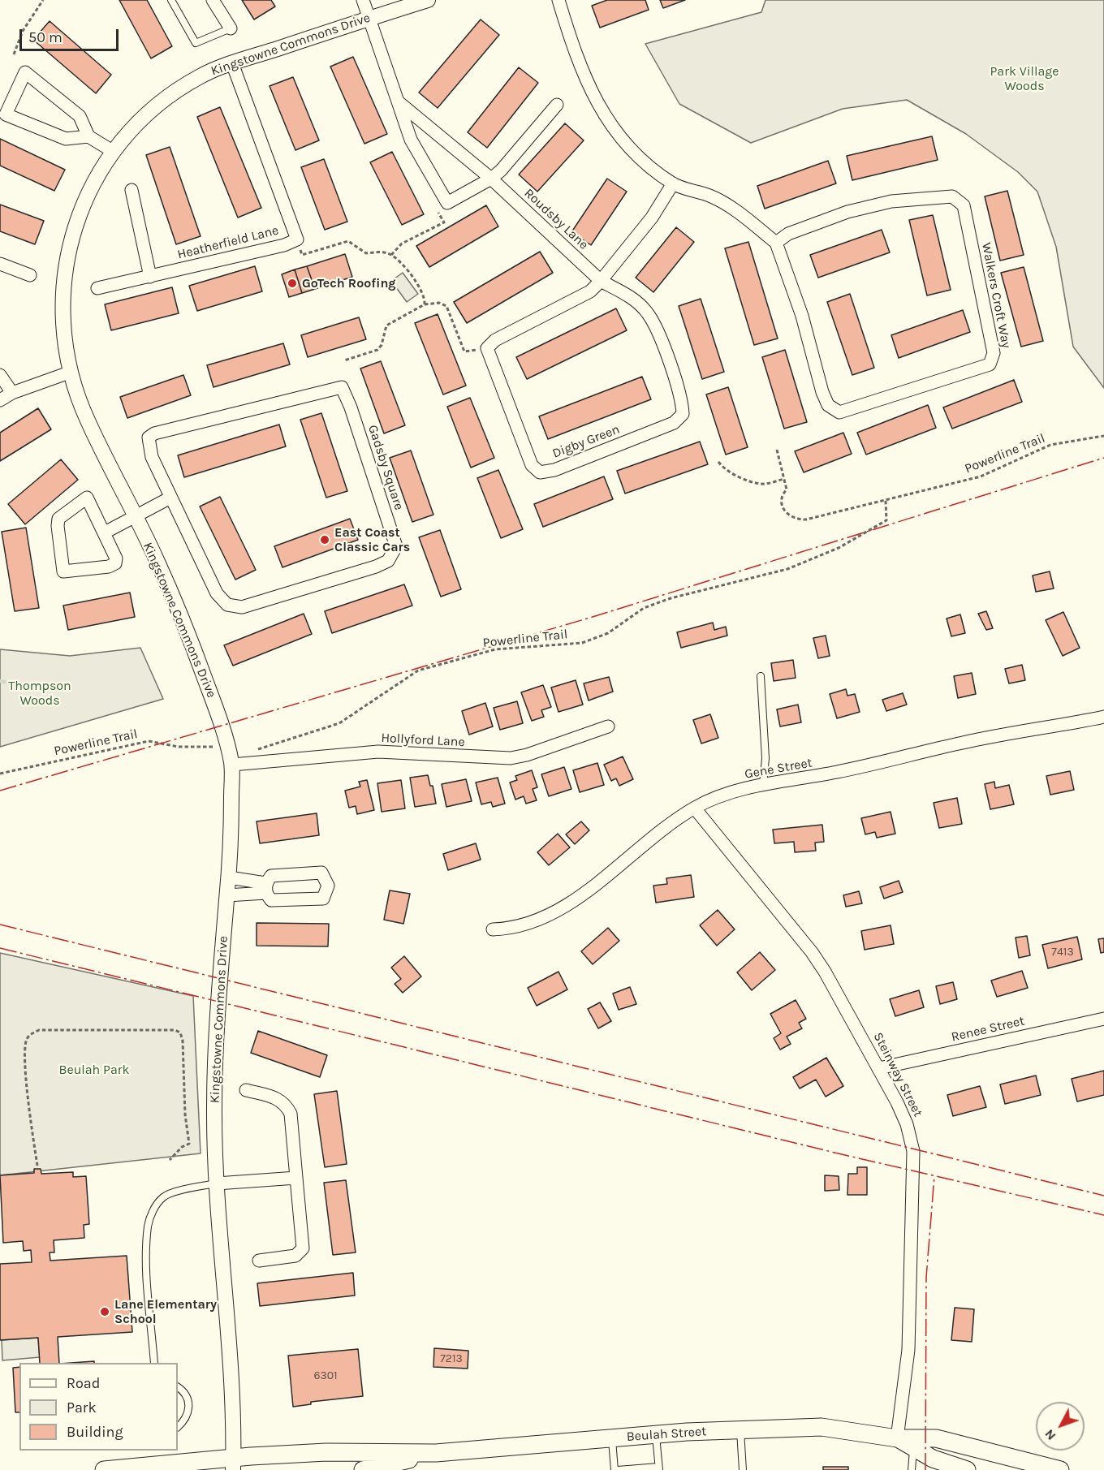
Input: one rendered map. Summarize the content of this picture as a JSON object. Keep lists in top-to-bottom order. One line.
{"streets":{"main road":["Beulah Street"],"street":["Kingstowne Commons Drive","Roudsby Lane","Heatherfield Lane","Walkers Croft Way","Digby Green","Gadsby Square","Hollyford Lane","Gene Street","Renee Street","Steinway Street"],"path":["Powerline Trail"]},"crossings":[["Kingstowne Commons Drive","Heatherfield Lane"],["Kingstowne Commons Drive","Powerline Trail"],["Kingstowne Commons Drive","Hollyford Lane"],["Kingstowne Commons Drive","Beulah Street"],["Roudsby Lane","Digby Green"],["Gene Street","Steinway Street"],["Renee Street","Steinway Street"],["Steinway Street","Beulah Street"]],"parks":["Park Village Woods","Thompson Woods","Beulah Park"],"places":["GoTech Roofing","East Coast Classic Cars","Lane Elementary School"],"house_numbers":["7413","7213","6301"],"legend":["Road","Park","Building"],"scale_bar":"50 m","north":"bottom left"}
